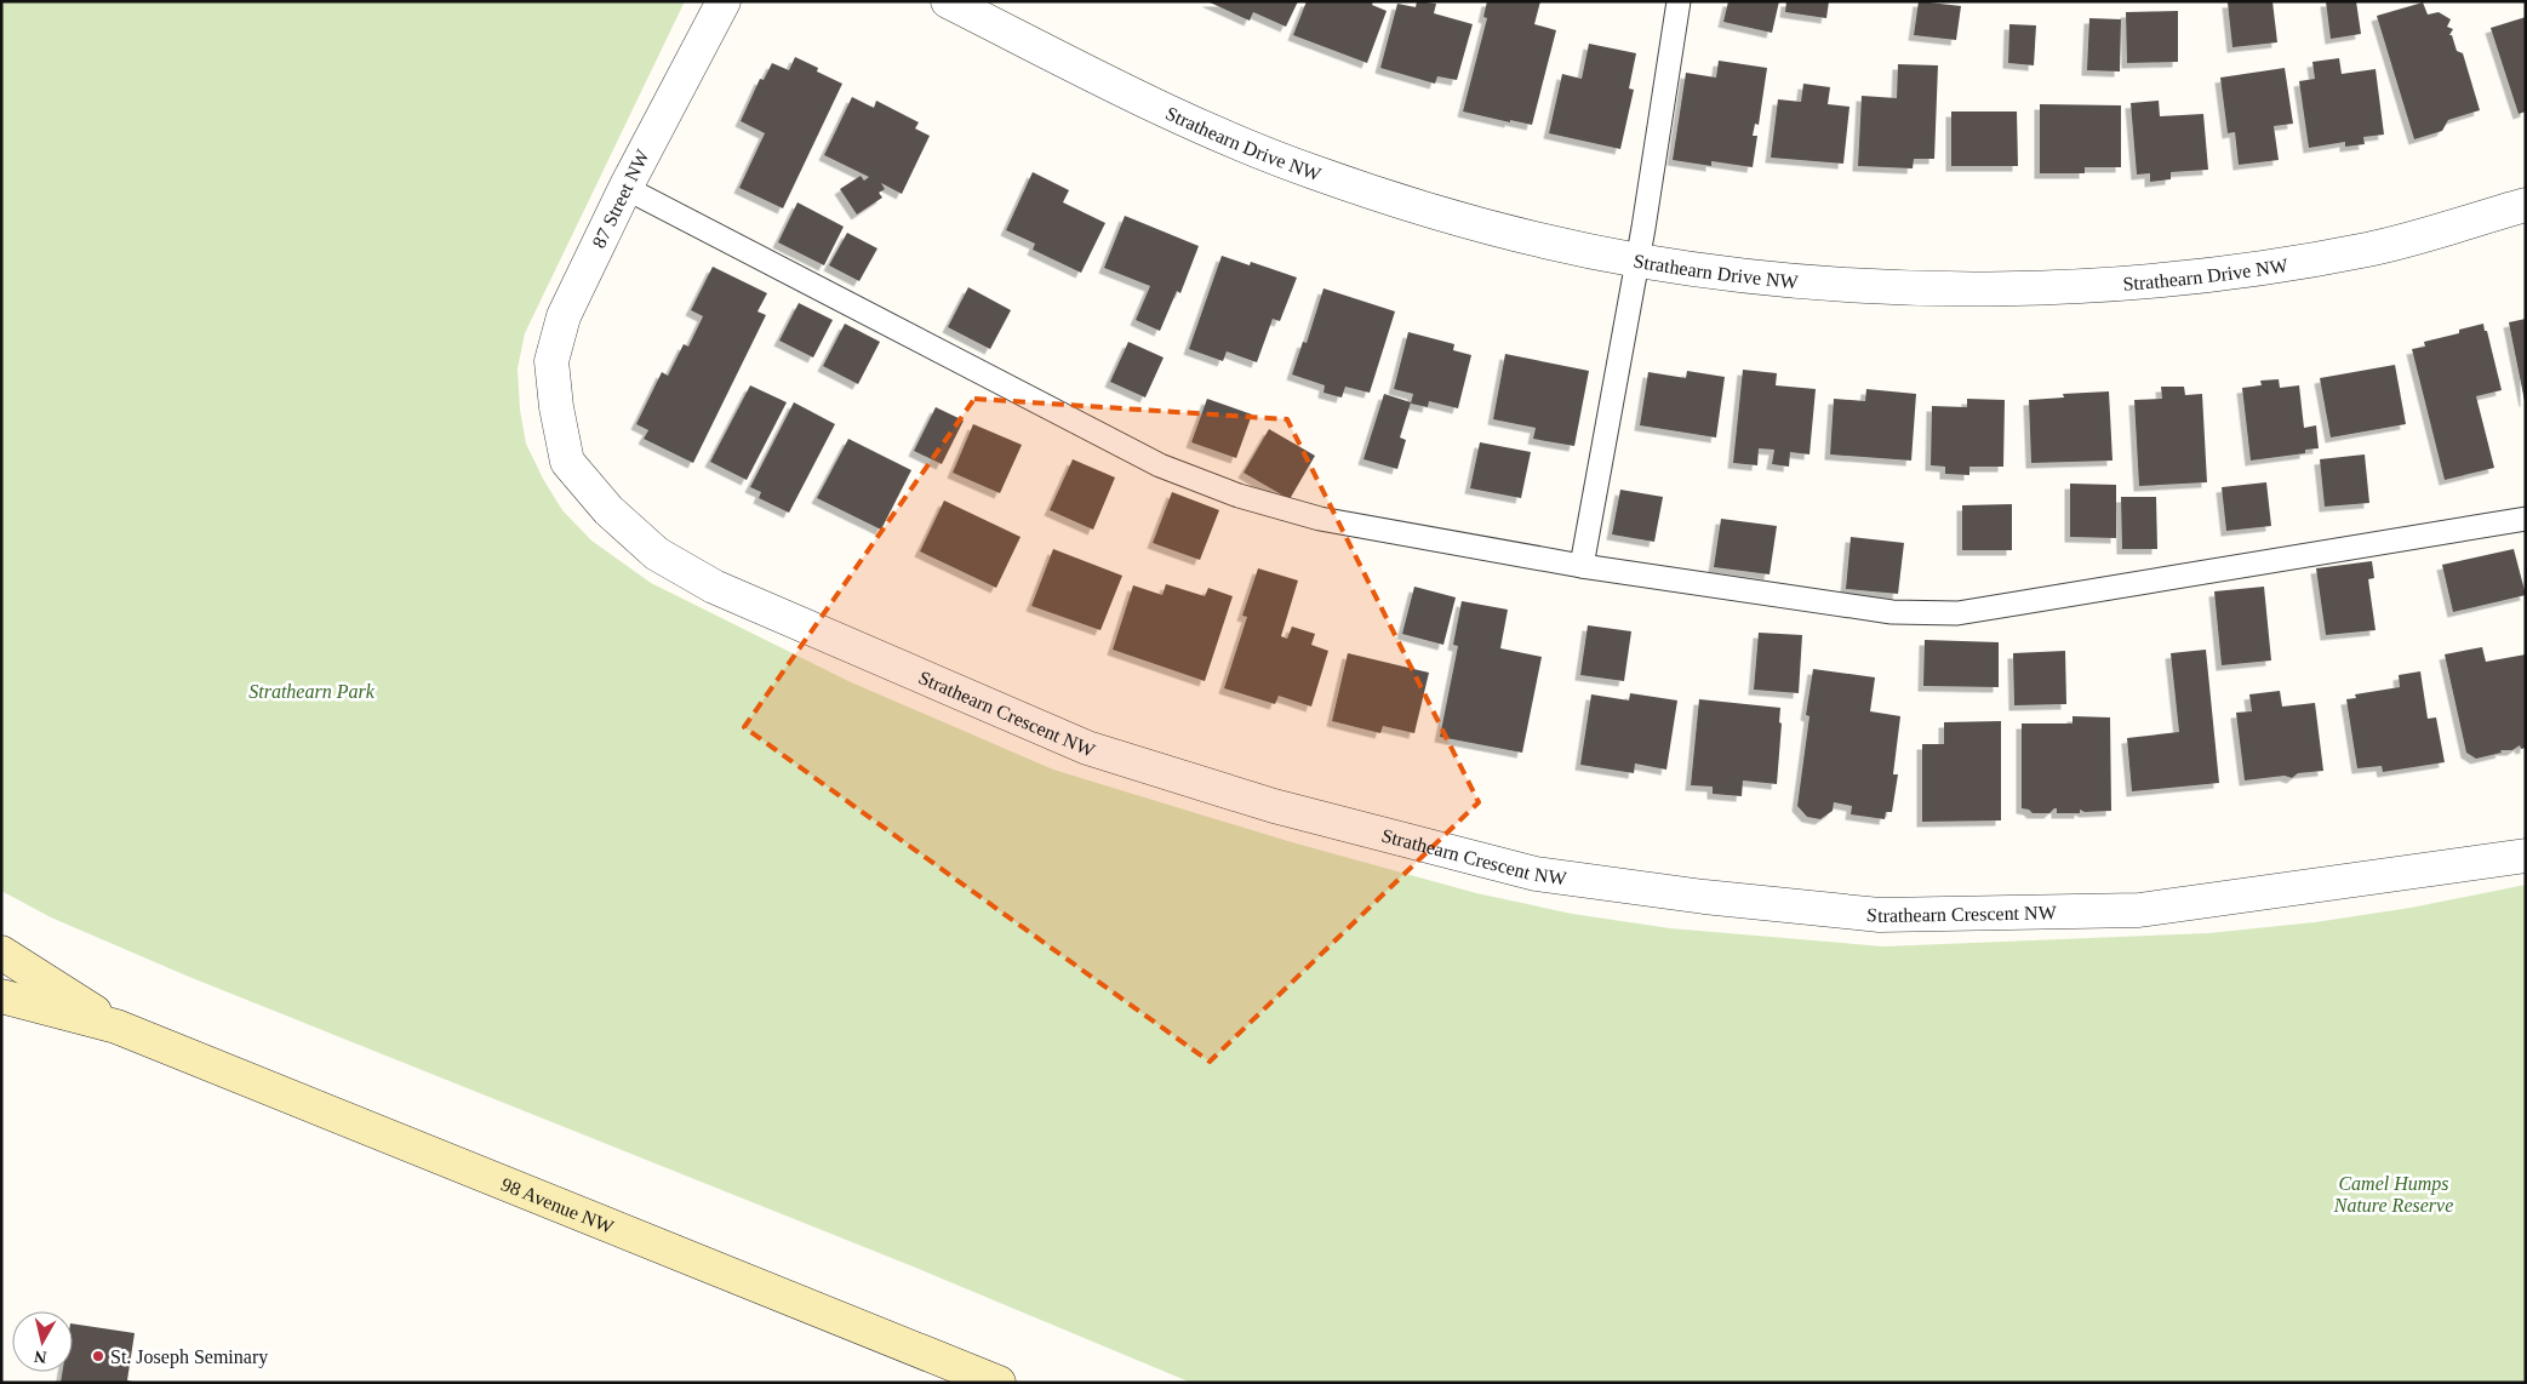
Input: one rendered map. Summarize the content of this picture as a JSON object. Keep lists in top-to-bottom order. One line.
{"streets":{"main road":["98 Avenue NW"],"street":["Strathearn Drive NW","87 Street NW","Strathearn Crescent NW"]},"crossings":[["87 Street NW","Strathearn Crescent NW"]],"parks":["Strathearn Park","Camel Humps Nature Reserve"],"places":["St. Joseph Seminary"],"north":"bottom"}
